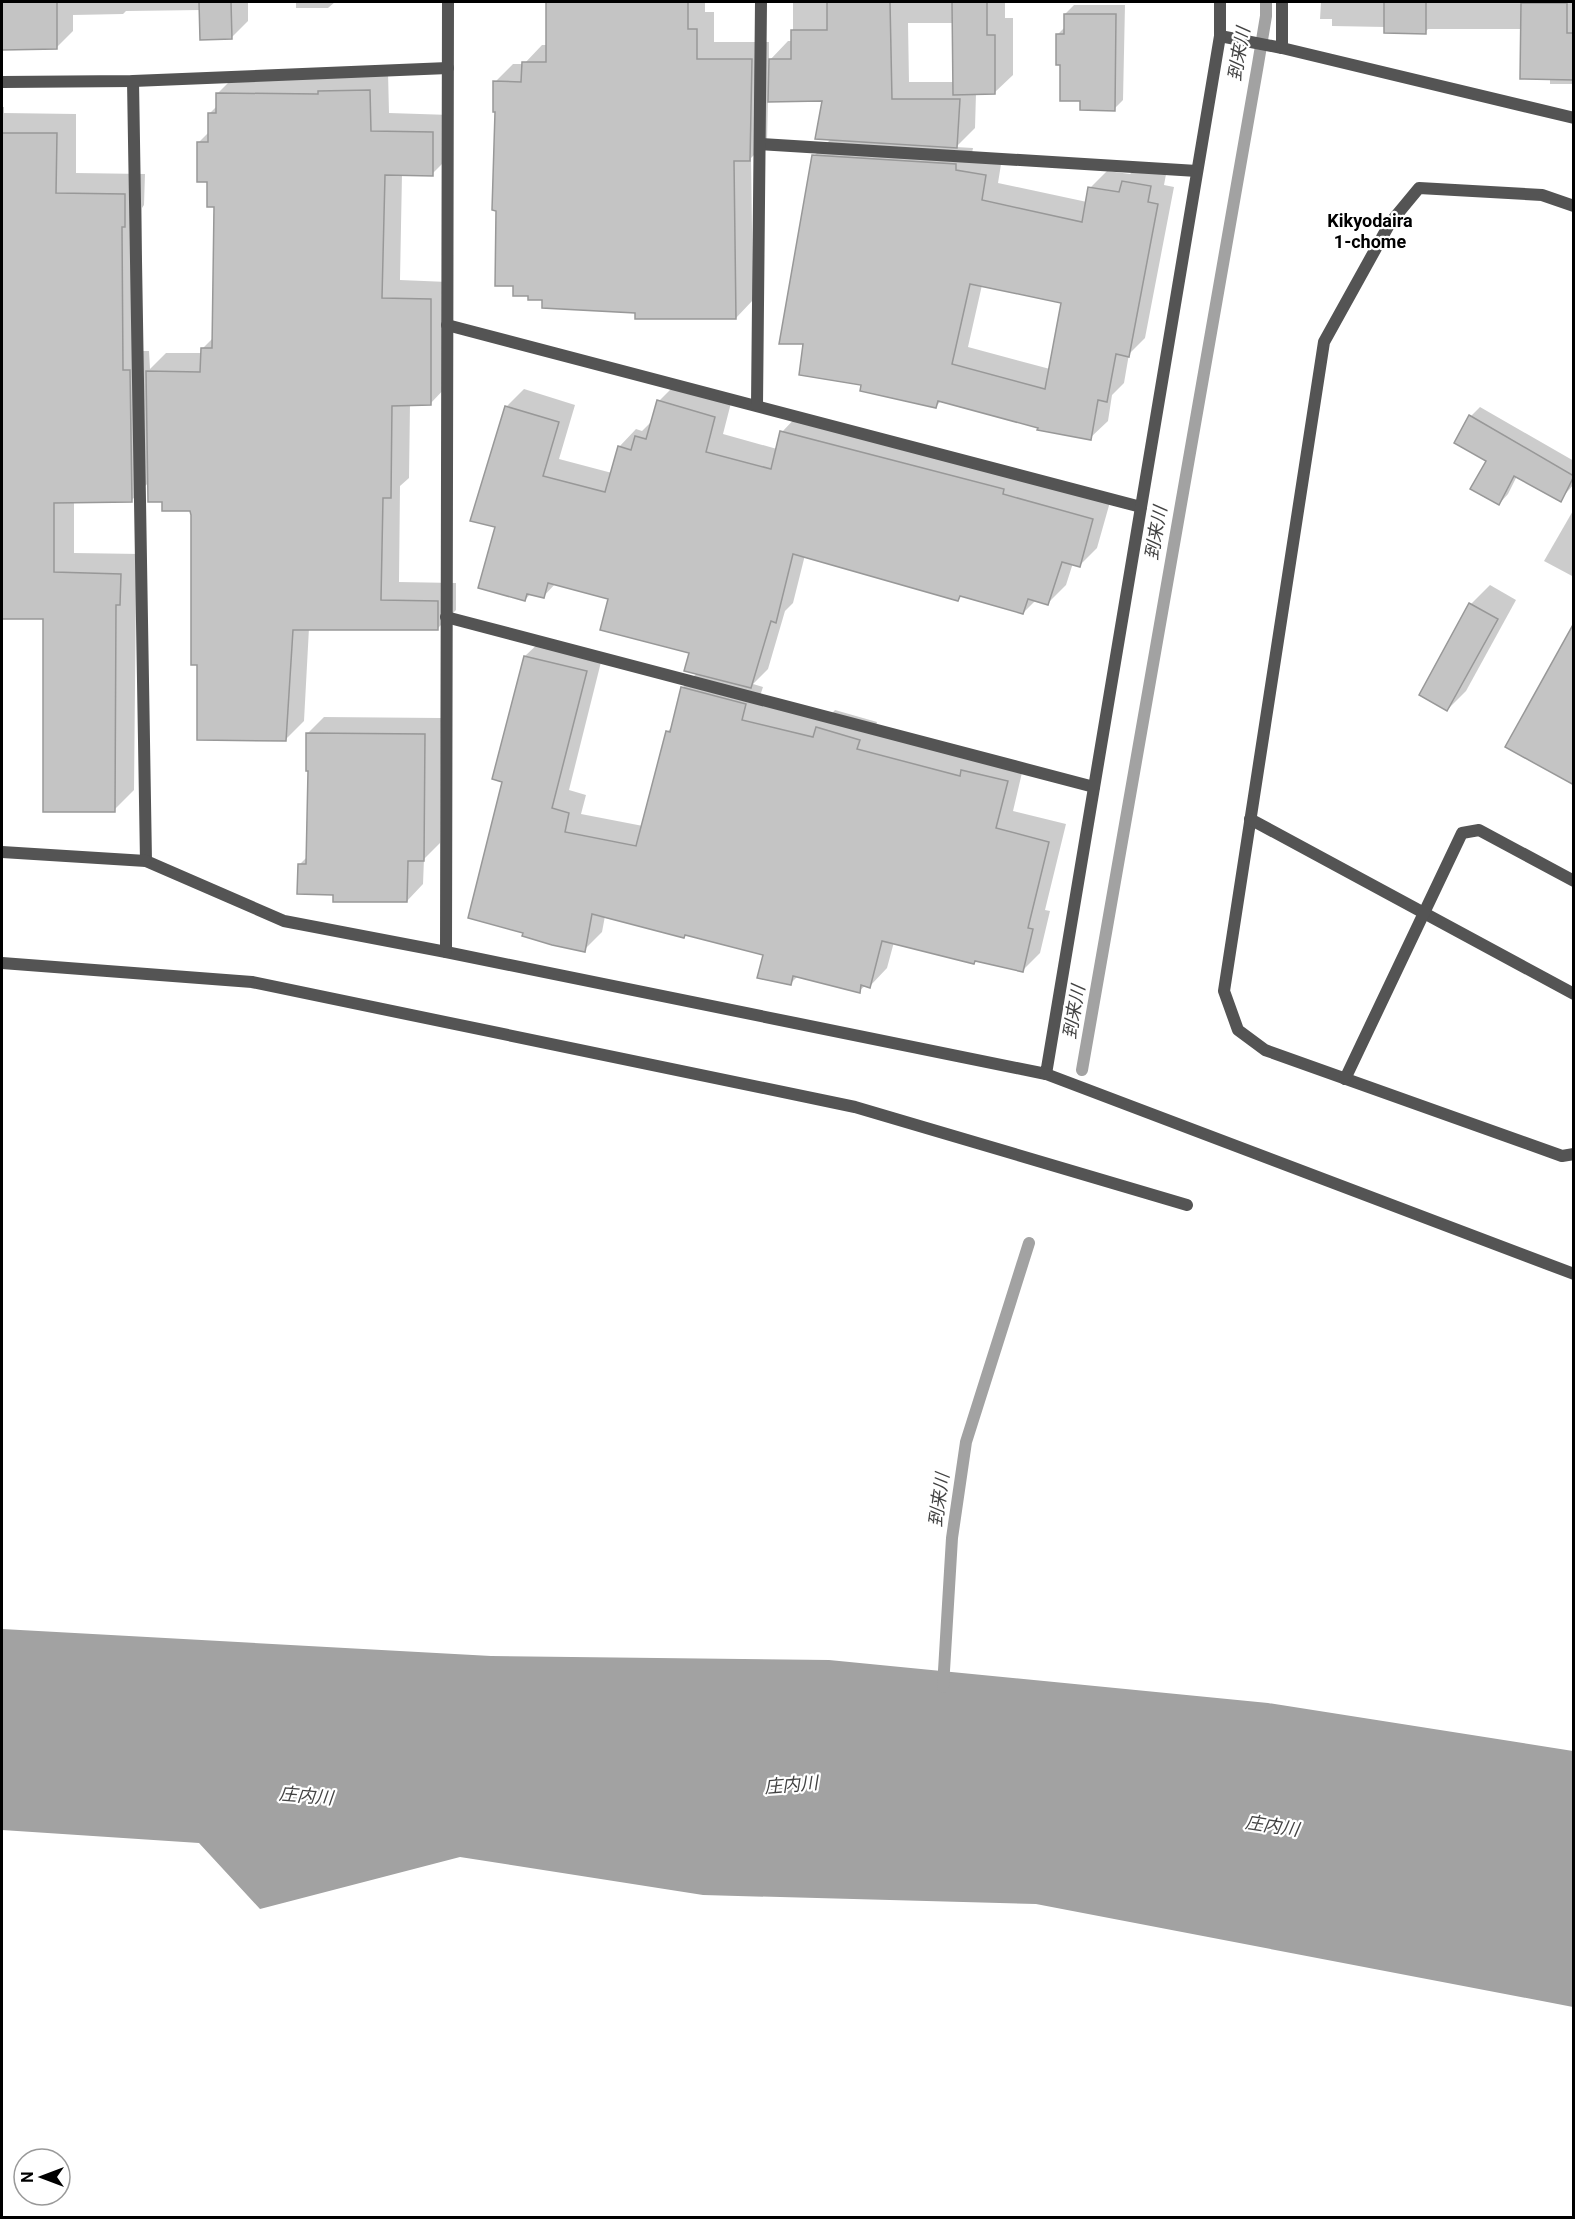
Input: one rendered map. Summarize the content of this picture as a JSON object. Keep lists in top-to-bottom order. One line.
{"districts":["Kikyodaira 1-chome"],"water":["到来川","庄内川"],"north":"left"}
